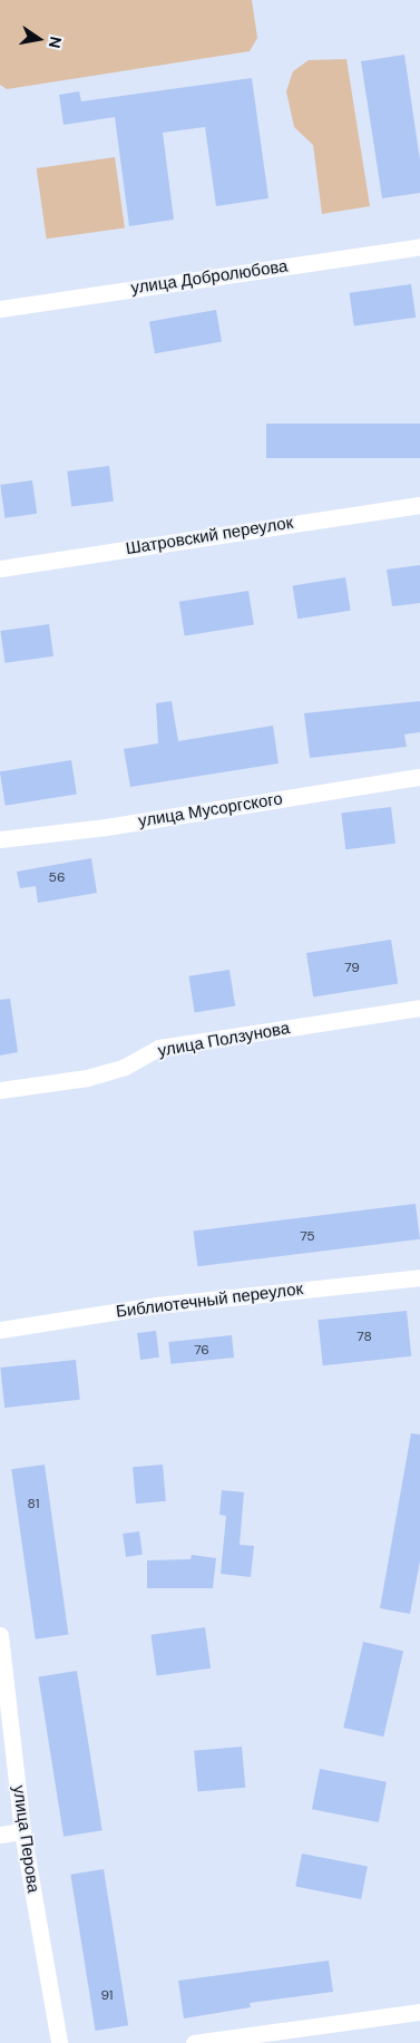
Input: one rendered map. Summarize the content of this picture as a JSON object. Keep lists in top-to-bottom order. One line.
{"streets":{"street":["улица Добролюбова","Шатровский переулок","улица Мусоргского","улица Ползунова","Библиотечный переулок","улица Перова"]},"house_numbers":["56","79","75","78","76","81","91"],"north":"right"}
